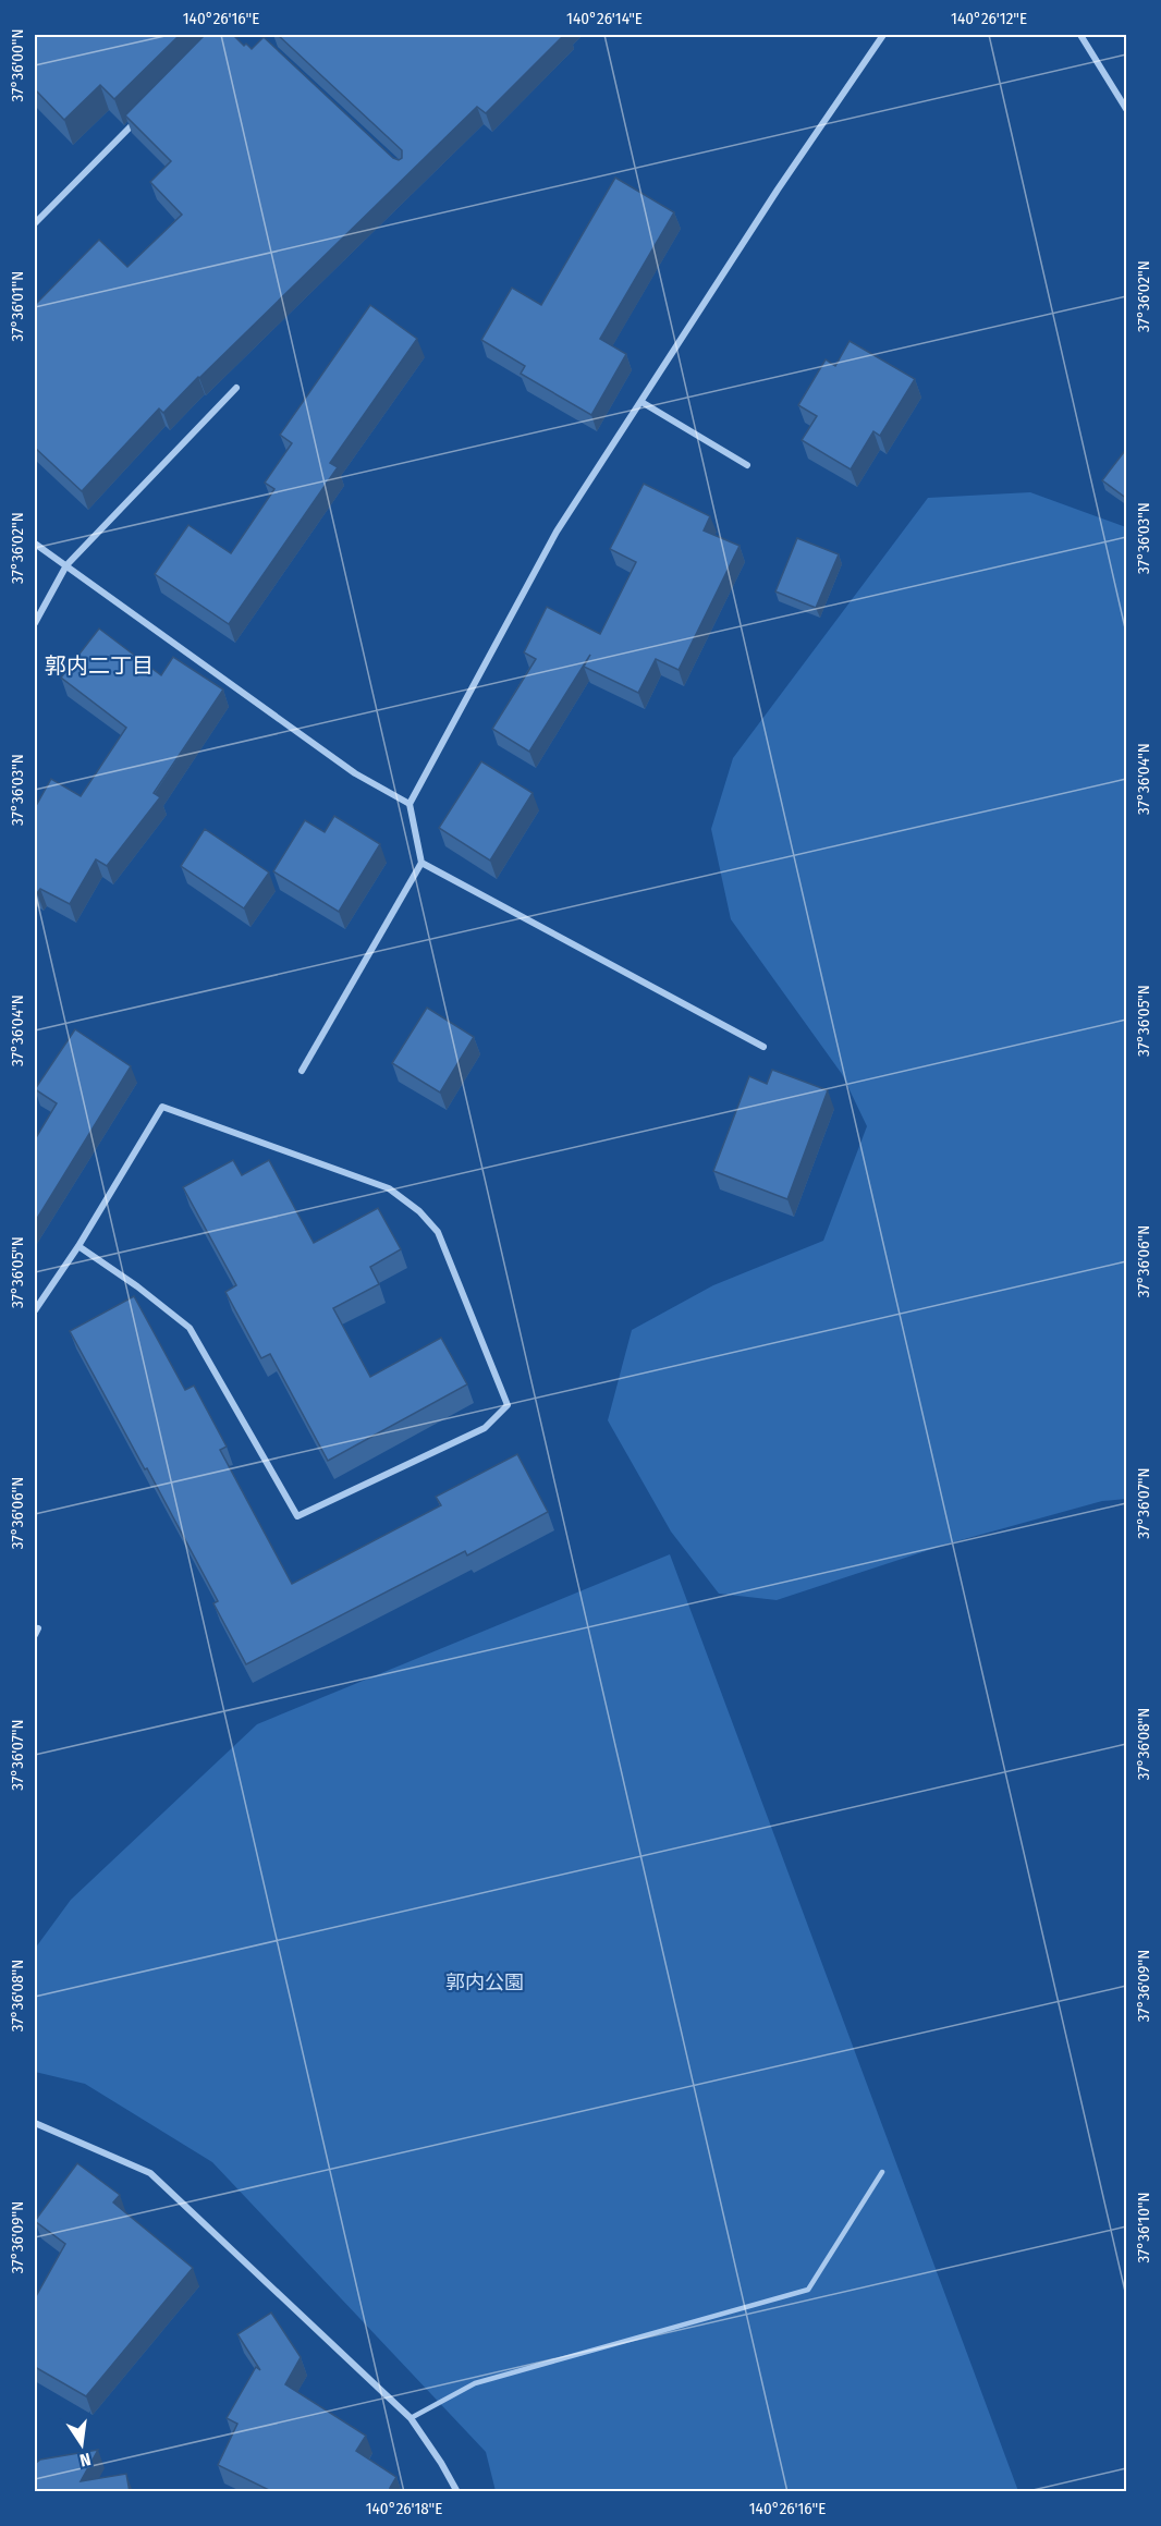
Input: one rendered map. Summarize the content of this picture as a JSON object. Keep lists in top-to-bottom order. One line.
{"districts":["郭内二丁目"],"parks":["郭内公園"],"north":"bottom","coordinates":["140°26'16\"E","140°26'14\"E","140°26'12\"E","37°36'00\"N","37°36'02\"N","37°36'01\"N","37°36'03\"N","37°36'04\"N","37°36'05\"N","37°36'06\"N","37°36'07\"N","37°36'08\"N","37°36'09\"N","37°36'10\"N","140°26'18\"E"]}
